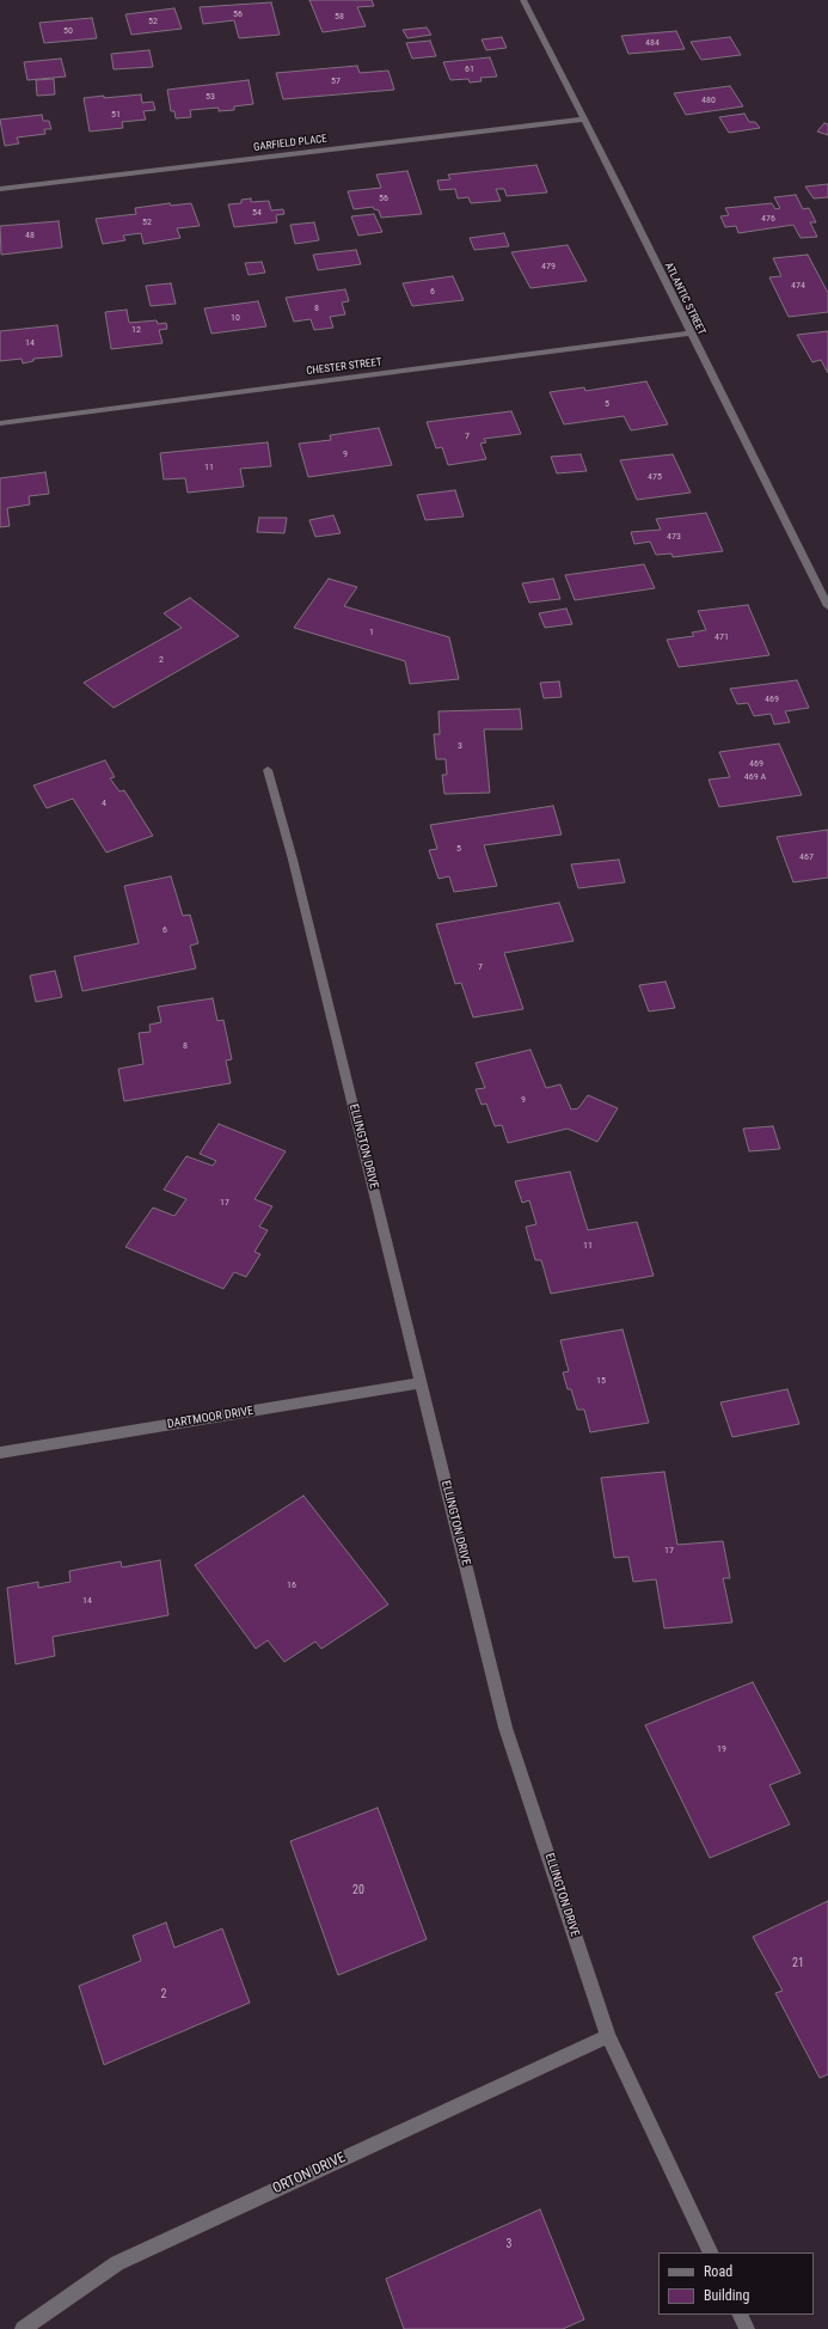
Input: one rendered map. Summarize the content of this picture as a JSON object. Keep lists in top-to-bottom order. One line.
{"streets":{"street":["GARFIELD PLACE","ATLANTIC STREET","CHESTER STREET","ELLINGTON DRIVE","DARTMOOR DRIVE","ORTON DRIVE"]},"crossings":[["GARFIELD PLACE","ATLANTIC STREET"],["ATLANTIC STREET","CHESTER STREET"],["ELLINGTON DRIVE","DARTMOOR DRIVE"],["ELLINGTON DRIVE","ORTON DRIVE"]],"house_numbers":["56","58","52","50","484","61","57","53","480","51","56","54","476","52","48","479","474","6","8","10","12","14","5","7","9","11","475","473","1","471","2","469","3","469","469 A","4","5","467","6","7","8","9","17","11","15","17","16","14","19","20","21","2","3"],"legend":["Road","Building"]}
